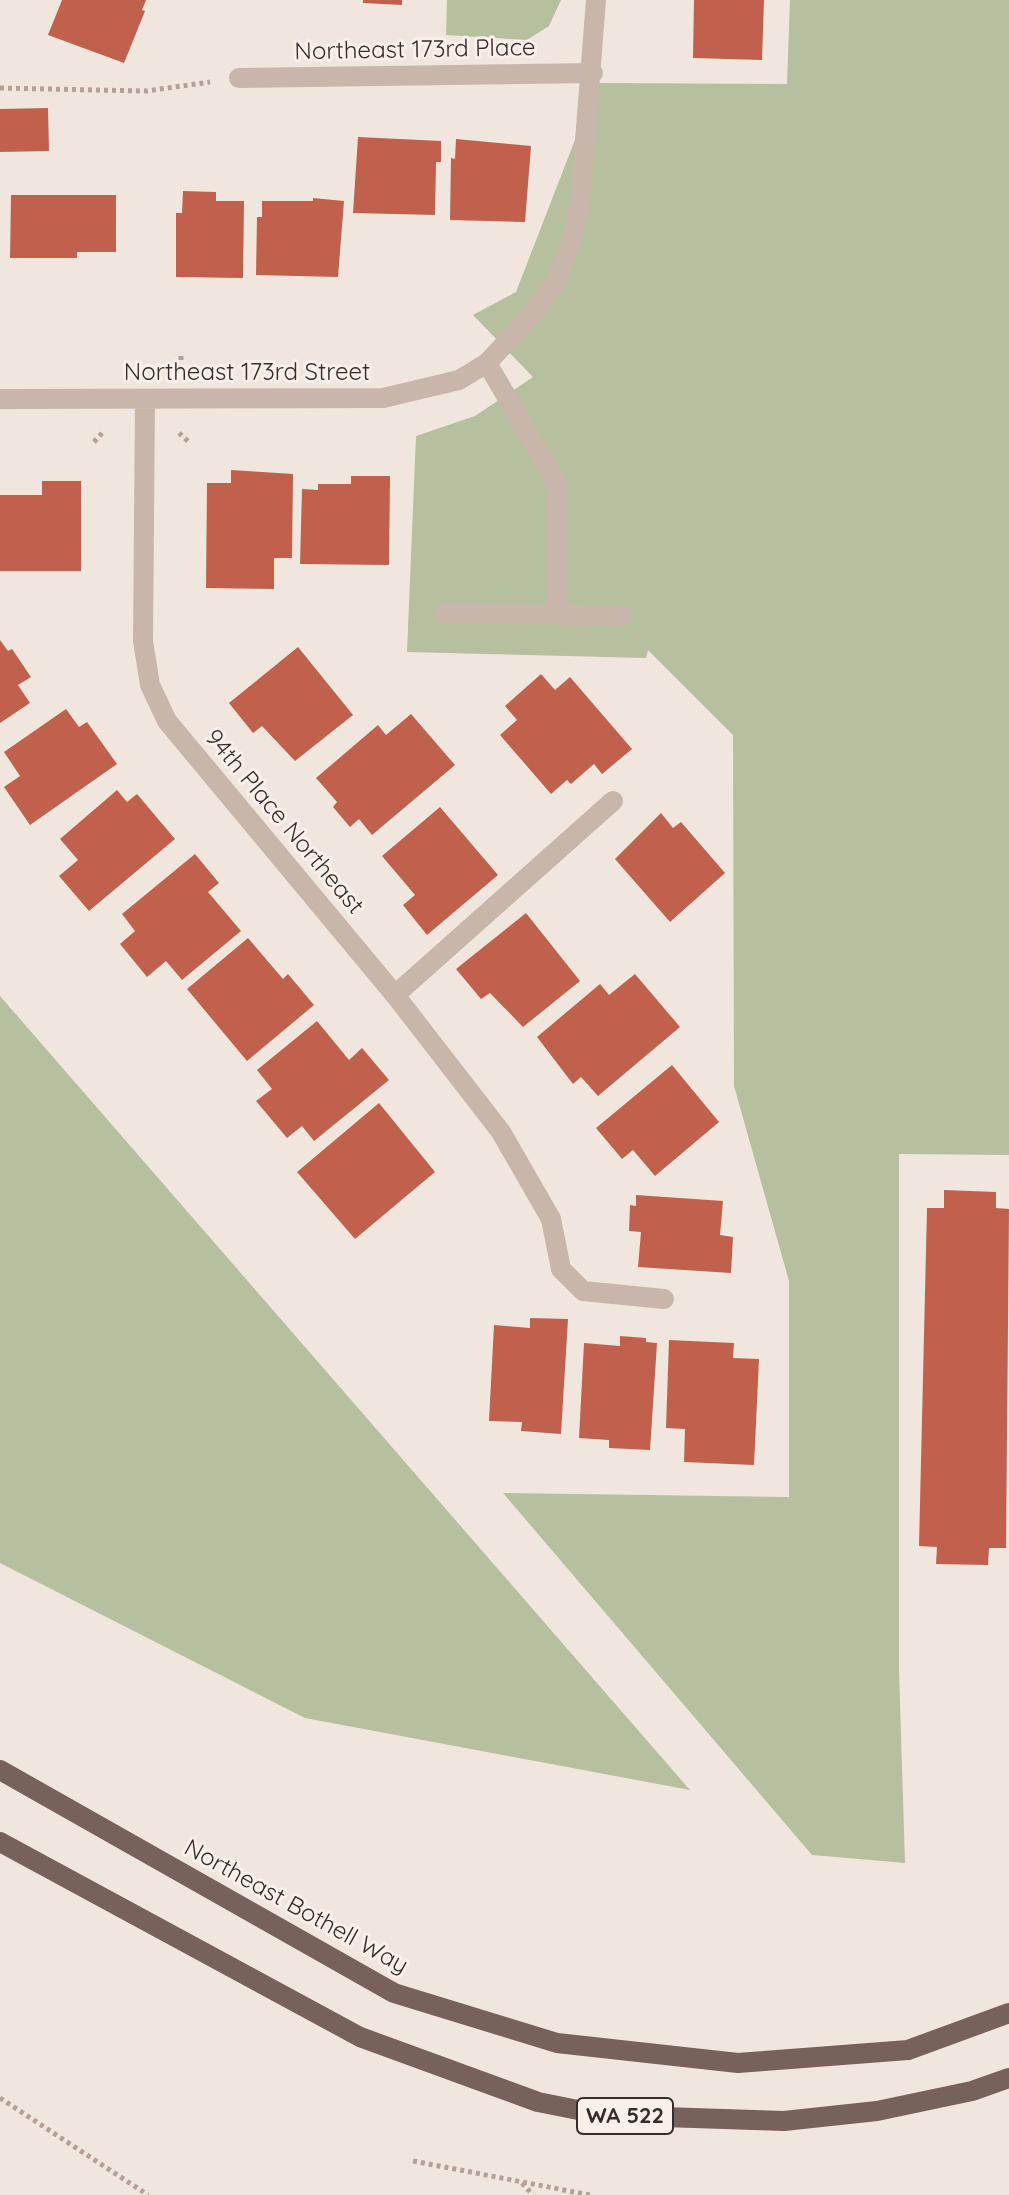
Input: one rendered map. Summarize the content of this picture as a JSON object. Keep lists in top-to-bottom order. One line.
{"streets":{"main road":["Northeast Bothell Way","WA 522"],"street":["Northeast 173rd Place","Northeast 173rd Street","94th Place Northeast"]},"crossings":[["Northeast 173rd Street","94th Place Northeast"]]}
